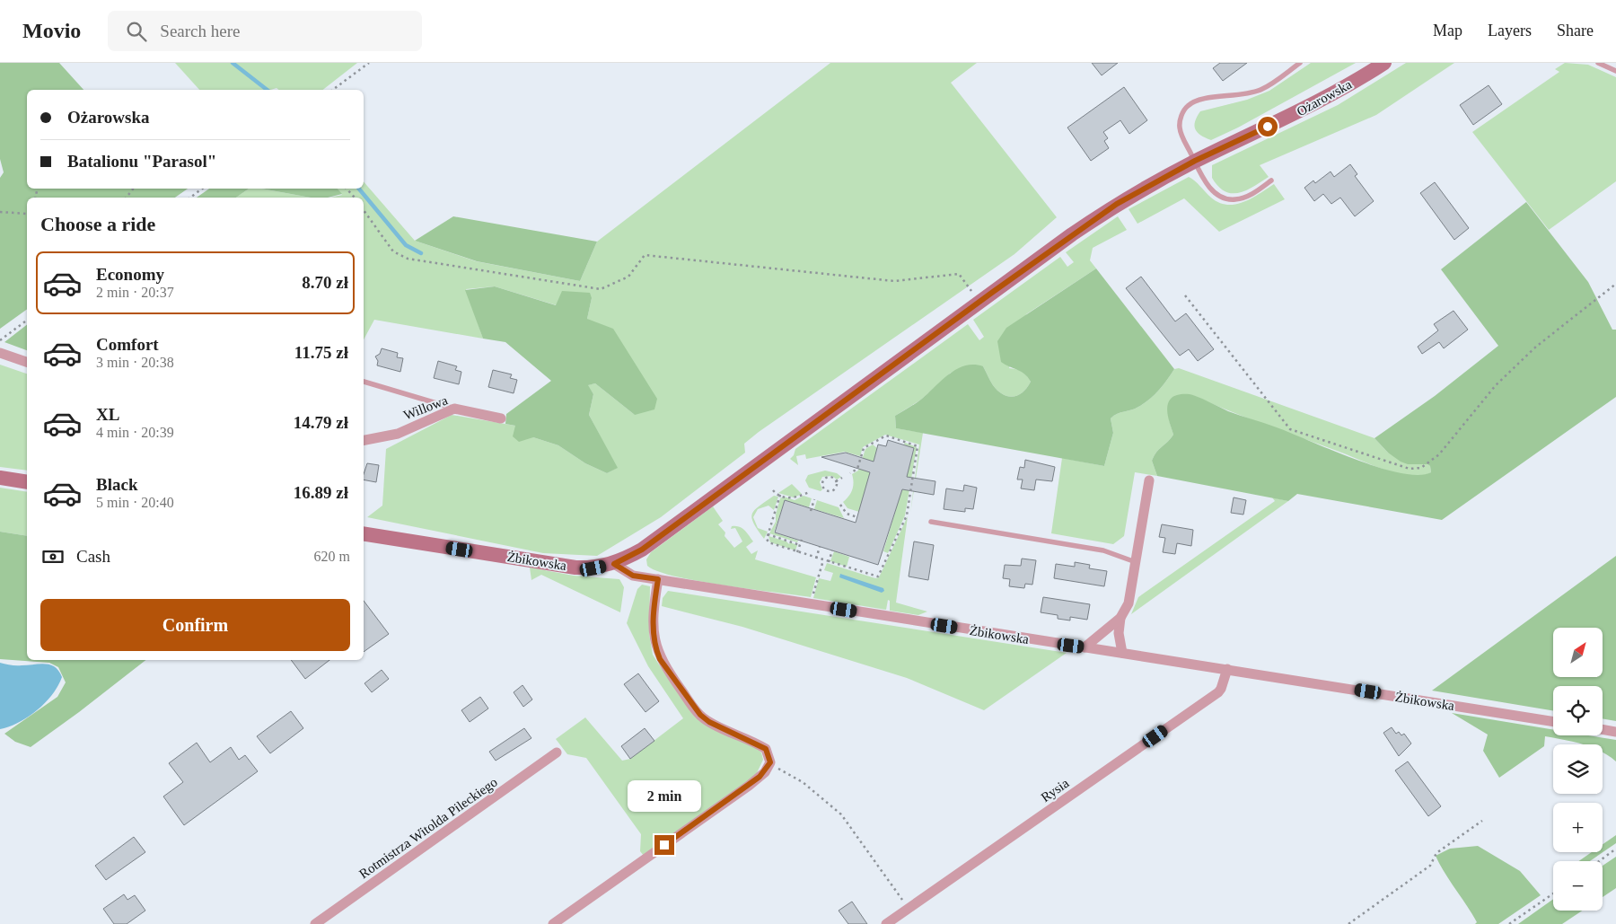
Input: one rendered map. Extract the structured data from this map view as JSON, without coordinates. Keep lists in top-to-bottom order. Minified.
{"streets":{"main road":["Ożarowska","Żbikowska"],"street":["Willowa","Rysia","Rotmistrza Witolda Pileckiego"]},"crossings":[["Ożarowska","Żbikowska"],["Żbikowska","Rysia"]],"north":"top right","page":{"header":"Movio","search":"Search here","nav":["Map","Layers","Share"],"banner":["Ożarowska","Batalionu \"Parasol\""],"heading":"Choose a ride","list":[{"name":"Economy","note":"2 min · 20:37","value":"8.70 zł"},{"name":"Comfort","note":"3 min · 20:38","value":"11.75 zł"},{"name":"XL","note":"4 min · 20:39","value":"14.79 zł"},{"name":"Black","note":"5 min · 20:40","value":"16.89 zł"}],"pay":["Cash","620 m"],"buttons":"Confirm","map_buttons":["+","−"],"bubble":"2 min"}}
